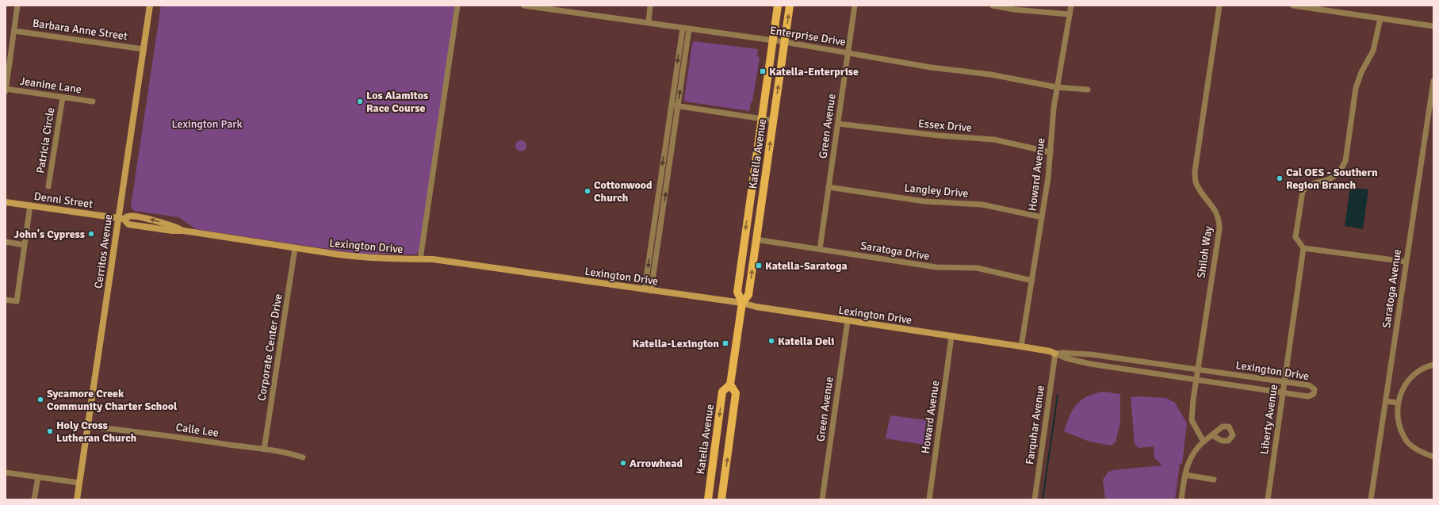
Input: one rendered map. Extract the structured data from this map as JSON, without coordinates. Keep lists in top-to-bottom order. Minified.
{"streets":{"main road":["Katella Avenue"],"street":["Barbara Anne Street","Enterprise Drive","Jeanine Lane","Essex Drive","Green Avenue","Patricia Circle","Howard Avenue","Langley Drive","Denni Street","Lexington Drive","Saratoga Drive","Cerritos Avenue","Shiloh Way","Saratoga Avenue","Corporate Center Drive","Liberty Avenue","Farquhar Avenue","Calle Lee"]},"crossings":[["Barbara Anne Street","Cerritos Avenue"],["Enterprise Drive","Green Avenue"],["Enterprise Drive","Katella Avenue"],["Enterprise Drive","Howard Avenue"],["Jeanine Lane","Patricia Circle"],["Essex Drive","Green Avenue"],["Essex Drive","Howard Avenue"],["Green Avenue","Langley Drive"],["Green Avenue","Lexington Drive"],["Green Avenue","Saratoga Drive"],["Katella Avenue","Lexington Drive"],["Katella Avenue","Saratoga Drive"],["Howard Avenue","Langley Drive"],["Howard Avenue","Lexington Drive"],["Howard Avenue","Saratoga Drive"],["Denni Street","Lexington Drive"],["Denni Street","Cerritos Avenue"],["Lexington Drive","Cerritos Avenue"],["Lexington Drive","Shiloh Way"],["Lexington Drive","Corporate Center Drive"],["Lexington Drive","Liberty Avenue"],["Lexington Drive","Farquhar Avenue"],["Cerritos Avenue","Calle Lee"],["Corporate Center Drive","Calle Lee"]],"parks":["Lexington Park"],"places":{"transit":["Katella-Enterprise","Katella-Saratoga","Katella-Lexington"],"other":["Los Alamitos Race Course","Cal OES - Southern Region Branch","Cottonwood Church","John's Cypress","Katella Deli","Sycamore Creek Community Charter School","Holy Cross Lutheran Church","Arrowhead"]}}
